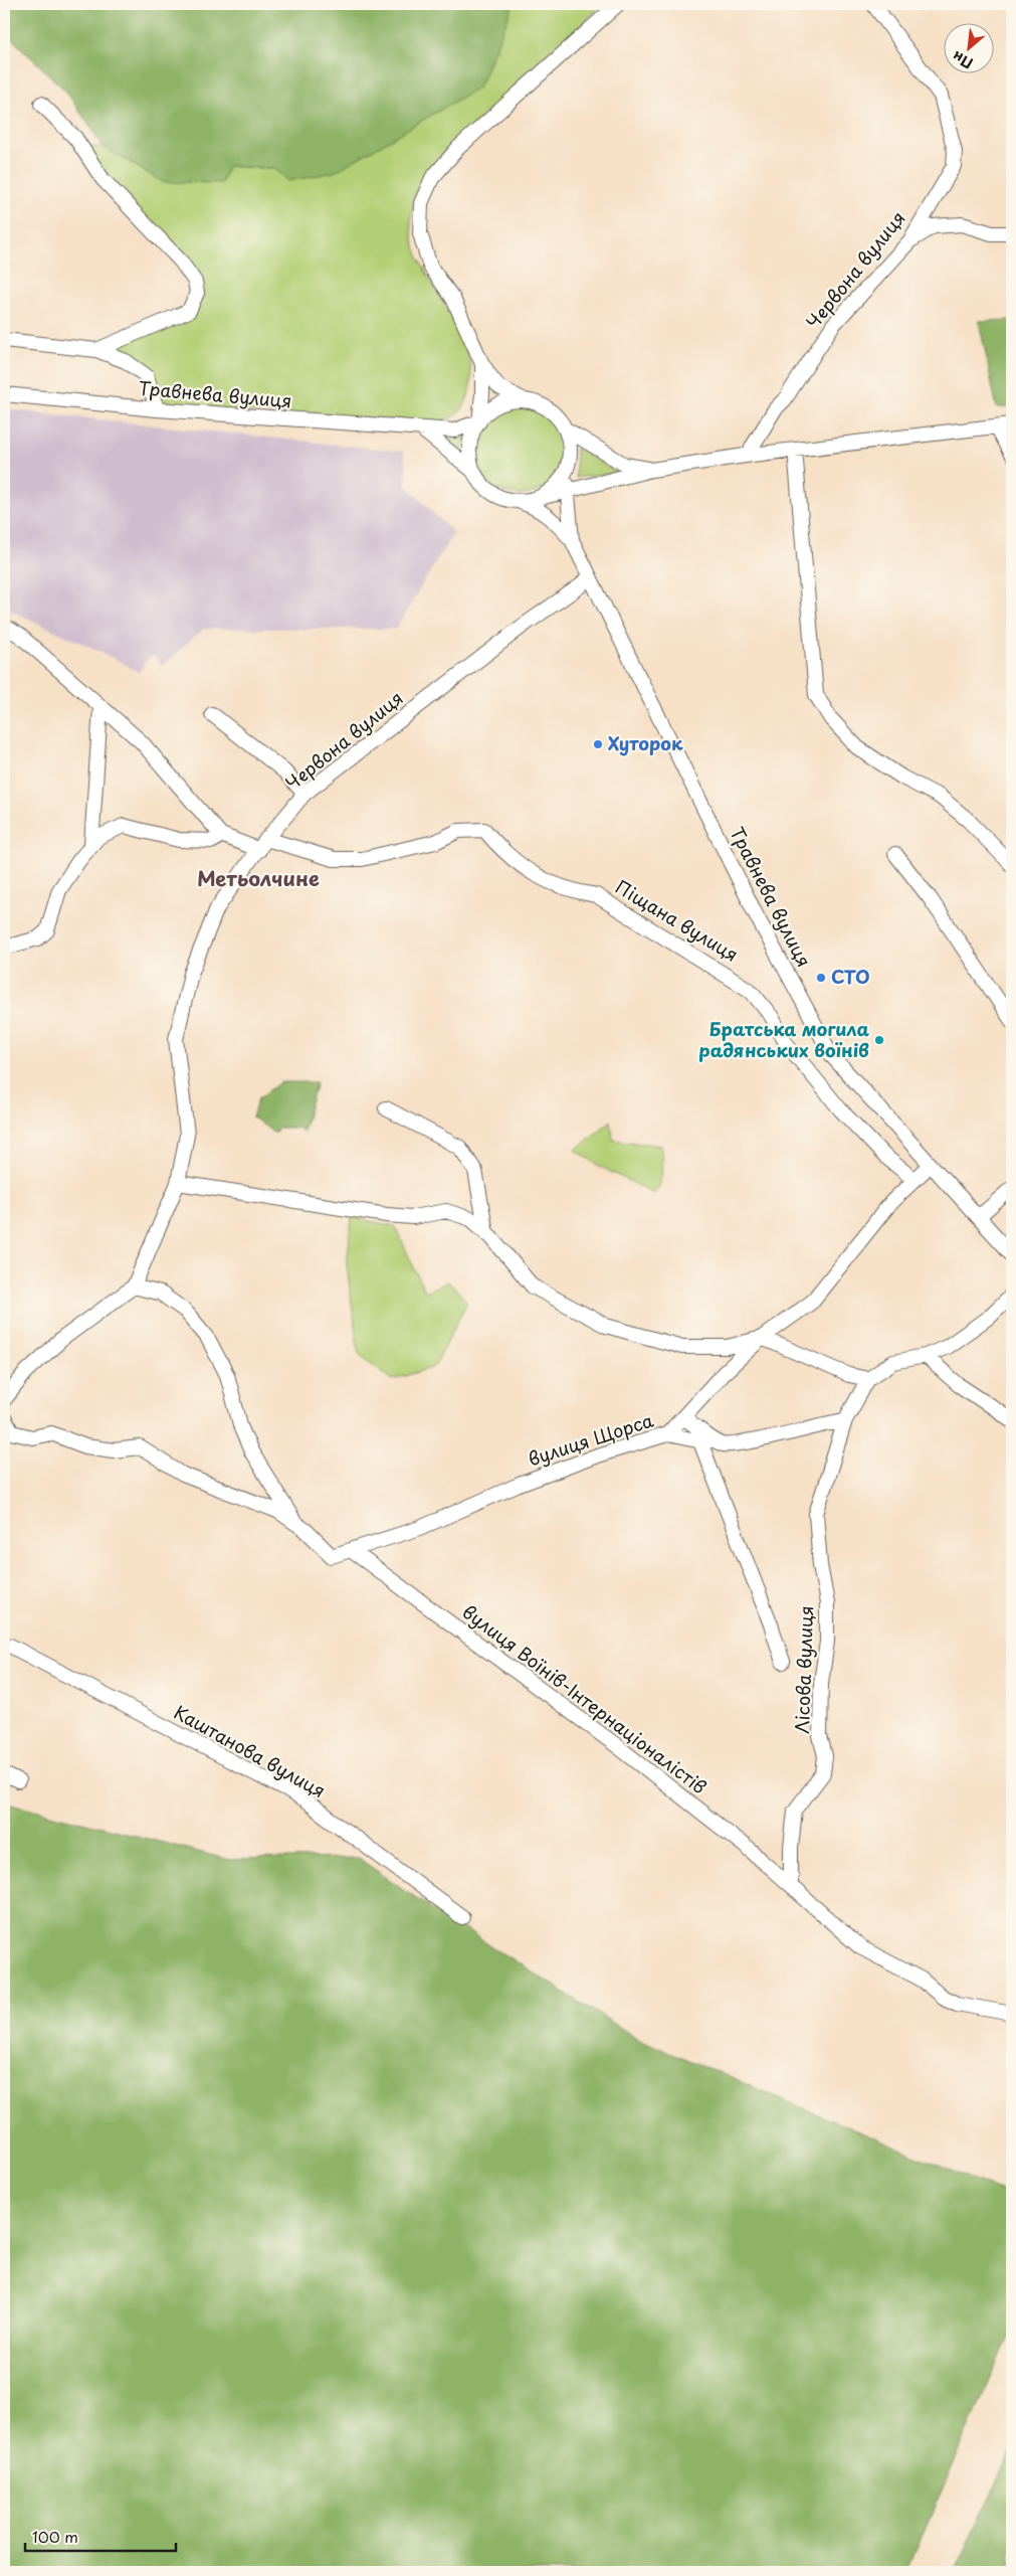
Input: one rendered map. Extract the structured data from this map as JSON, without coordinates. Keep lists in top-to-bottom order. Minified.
{"streets":{"street":["Червона вулиця","Травнева вулиця","Піщана вулиця","вулиця Щорса","Лісова вулиця","вулиця Воїнів-Інтернаціоналістів","Каштанова вулиця"]},"crossings":[["Червона вулиця","Травнева вулиця"],["Червона вулиця","Піщана вулиця"],["Червона вулиця","вулиця Щорса"],["Травнева вулиця","вулиця Щорса"],["Піщана вулиця","вулиця Щорса"],["вулиця Щорса","вулиця Воїнів-Інтернаціоналістів"],["Лісова вулиця","вулиця Воїнів-Інтернаціоналістів"]],"districts":["Метьолчине"],"places":["Хуторок","СТО","Братська могила радянських воїнів"],"scale_bar":"100 m","north":"bottom left"}
